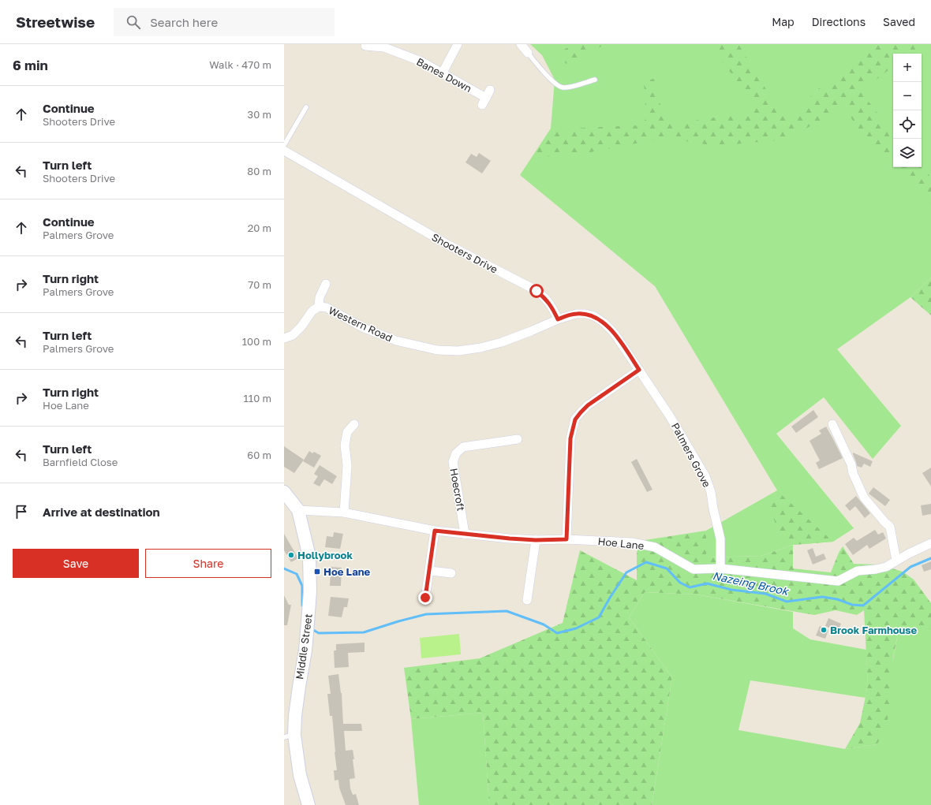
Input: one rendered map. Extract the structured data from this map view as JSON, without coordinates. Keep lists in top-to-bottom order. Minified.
{"streets":{"street":["Banes Down","Shooters Drive","Western Road","Palmers Grove","Hoecroft","Hoe Lane","Middle Street"]},"crossings":[["Shooters Drive","Western Road"],["Shooters Drive","Palmers Grove"],["Western Road","Palmers Grove"],["Palmers Grove","Hoe Lane"],["Hoecroft","Hoe Lane"],["Hoe Lane","Middle Street"]],"water":["Nazeing Brook"],"places":{"other":["Hollybrook","Brook Farmhouse"],"transit":["Hoe Lane"]},"page":{"header":"Streetwise","search":"Search here","nav":["Map","Directions","Saved"],"heading":["6 min","Walk · 470 m"],"map_buttons":["+","−"],"list":[["Continue","Shooters Drive","30 m"],["Turn left","Shooters Drive","80 m"],["Continue","Palmers Grove","20 m"],["Turn right","Palmers Grove","70 m"],["Turn left","Palmers Grove","100 m"],["Turn right","Hoe Lane","110 m"],["Turn left","Barnfield Close","60 m"],"Arrive at destination"],"buttons":["Save","Share"]}}
